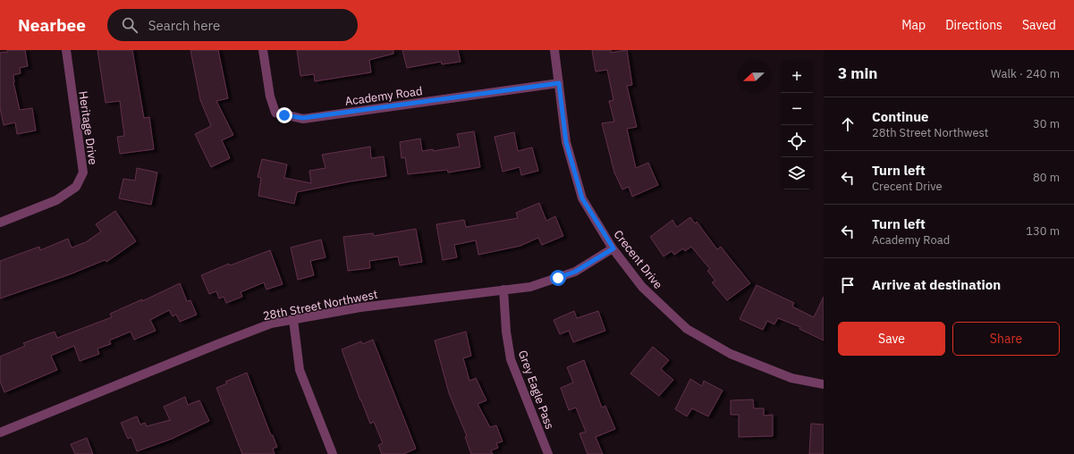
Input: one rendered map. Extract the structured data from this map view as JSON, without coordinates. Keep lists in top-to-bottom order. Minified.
{"streets":{"street":["Academy Road","Heritage Drive","Crecent Drive","28th Street Northwest","Grey Eagle Pass"]},"crossings":[["Academy Road","Crecent Drive"],["Crecent Drive","28th Street Northwest"],["28th Street Northwest","Grey Eagle Pass"]],"north":"left","page":{"header":"Nearbee","search":"Search here","nav":["Map","Directions","Saved"],"heading":["3 min","Walk · 240 m"],"map_buttons":["+","−"],"list":[["Continue","28th Street Northwest","30 m"],["Turn left","Crecent Drive","80 m"],["Turn left","Academy Road","130 m"],"Arrive at destination"],"buttons":["Save","Share"]}}
